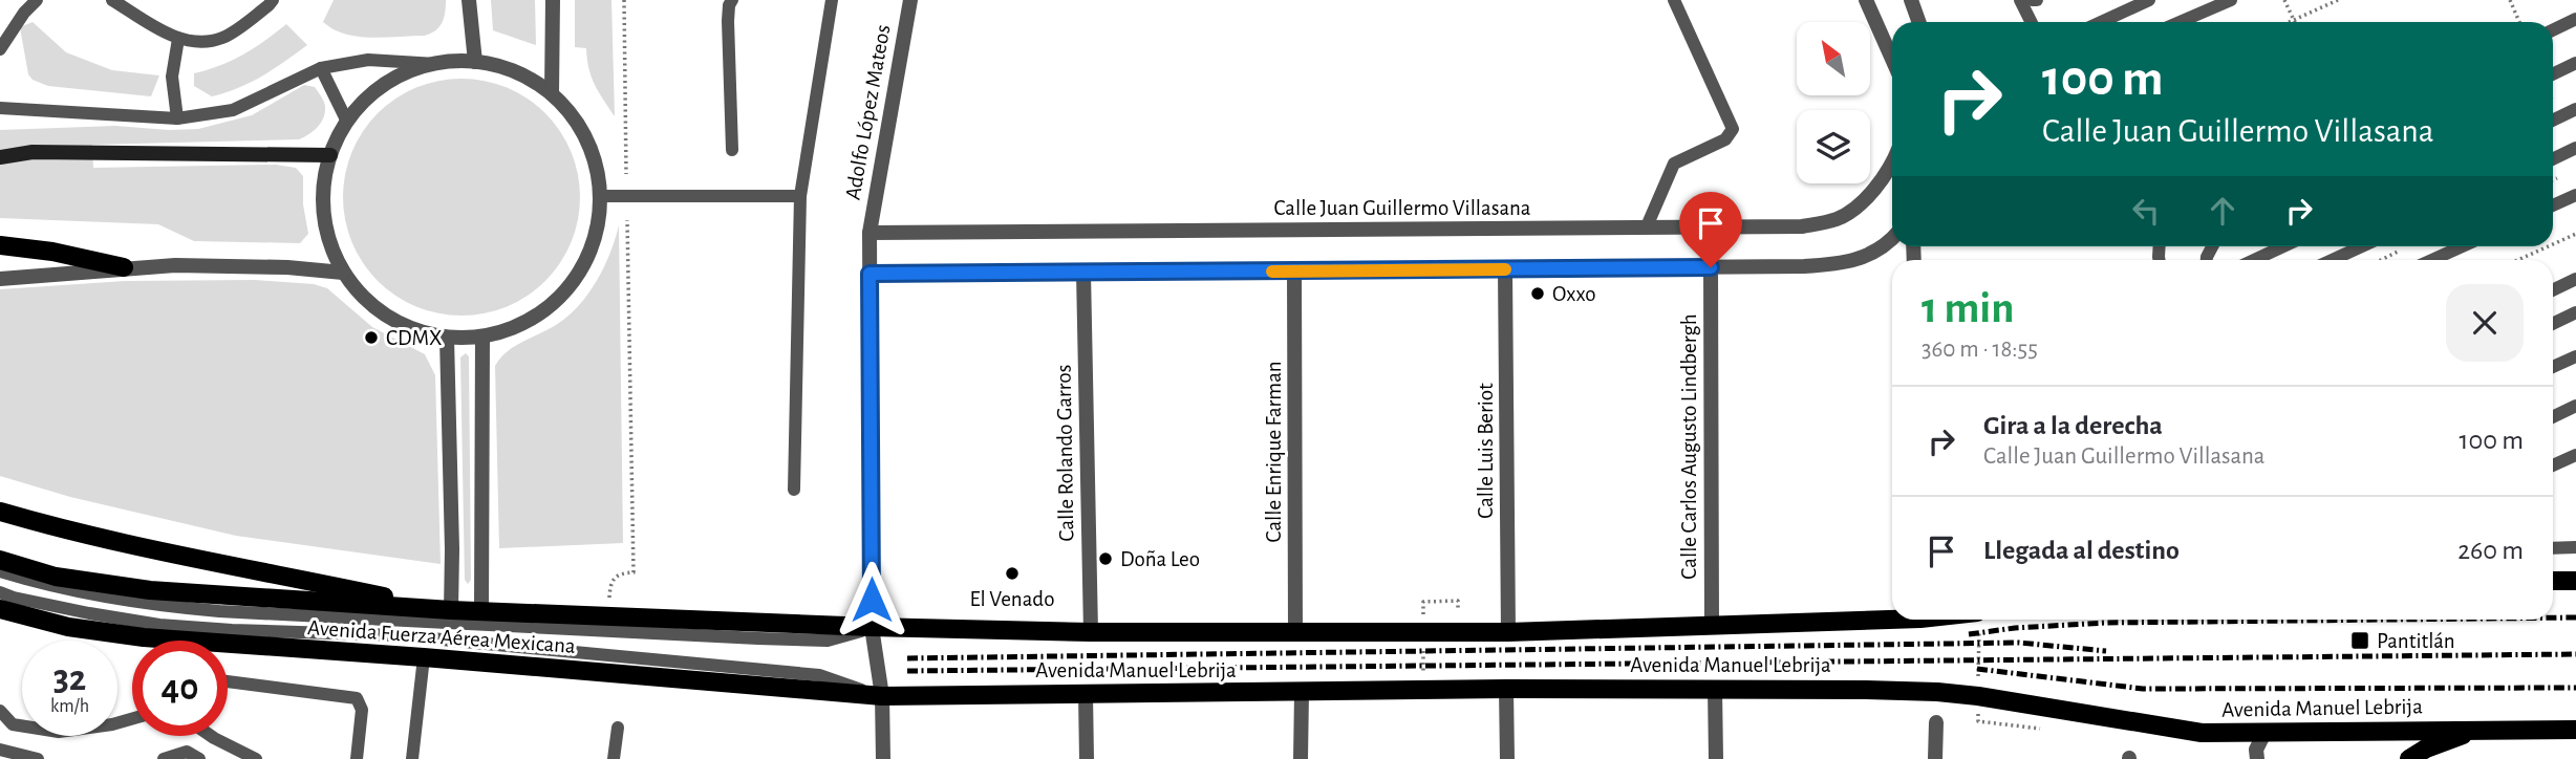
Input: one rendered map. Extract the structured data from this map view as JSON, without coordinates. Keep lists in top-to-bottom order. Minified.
{"streets":{"main road":["Avenida Fuerza Aérea Mexicana","Avenida Manuel Lebrija"],"street":["Adolfo López Mateos","Calle Juan Guillermo Villasana","Calle Carlos Augusto Lindbergh","Calle Luis Beriot","Calle Enrique Farman","Calle Rolando Garros"]},"crossings":[["Adolfo López Mateos","Calle Juan Guillermo Villasana"],["Adolfo López Mateos","Avenida Fuerza Aérea Mexicana"],["Adolfo López Mateos","Avenida Manuel Lebrija"],["Calle Carlos Augusto Lindbergh","Avenida Manuel Lebrija"],["Calle Luis Beriot","Avenida Manuel Lebrija"],["Calle Enrique Farman","Avenida Manuel Lebrija"],["Calle Rolando Garros","Avenida Manuel Lebrija"],["Avenida Fuerza Aérea Mexicana","Avenida Manuel Lebrija"]],"places":{"other":["Oxxo","CDMX","Doña Leo","El Venado"],"transit":["Pantitlán"]},"north":"top left","page":{"turn":["100 m","Calle Juan Guillermo Villasana"],"heading":["1 min","360 m · 18:55"],"list":[{"name":"Gira a la derecha","note":"Calle Juan Guillermo Villasana","value":"100 m"},{"name":"Llegada al destino","value":"260 m"}],"speed":"32 km/h","limit":"40"}}
